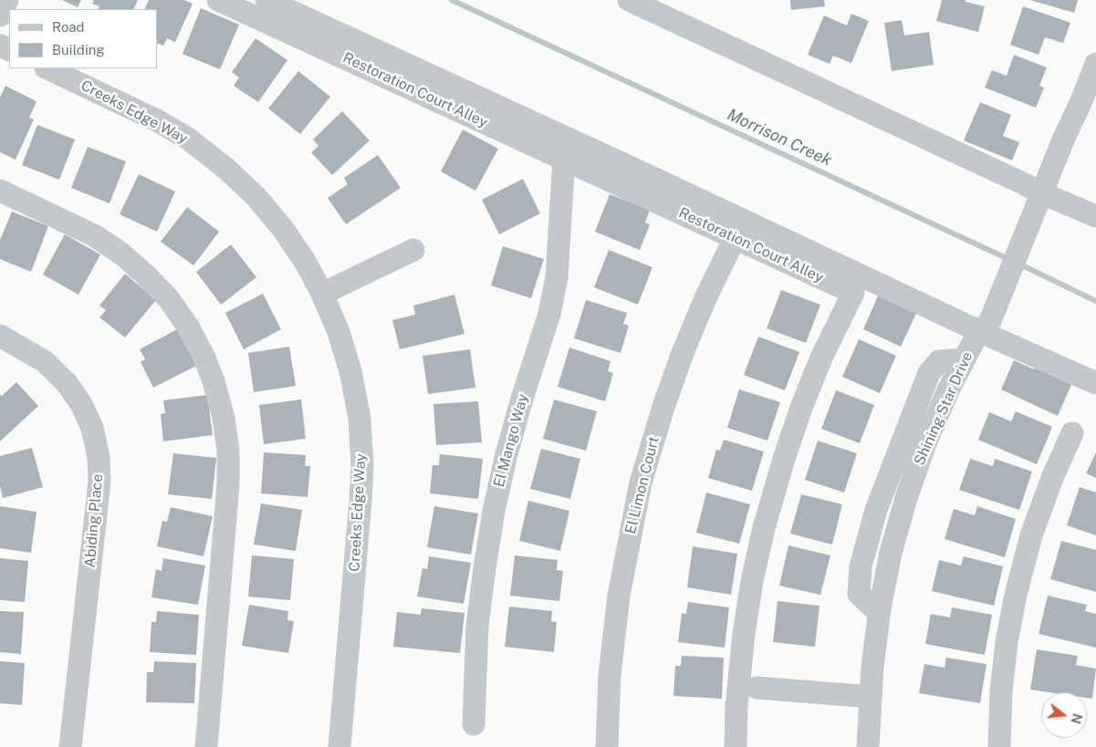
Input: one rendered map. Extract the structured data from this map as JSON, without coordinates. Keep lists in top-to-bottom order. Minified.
{"streets":{"street":["Restoration Court Alley","Creeks Edge Way","Shining Star Drive","El Mango Way","El Limon Court","Abiding Place"]},"crossings":[["Restoration Court Alley","El Mango Way"],["Restoration Court Alley","El Limon Court"]],"water":["Morrison Creek"],"legend":["Road","Building"],"north":"right"}
